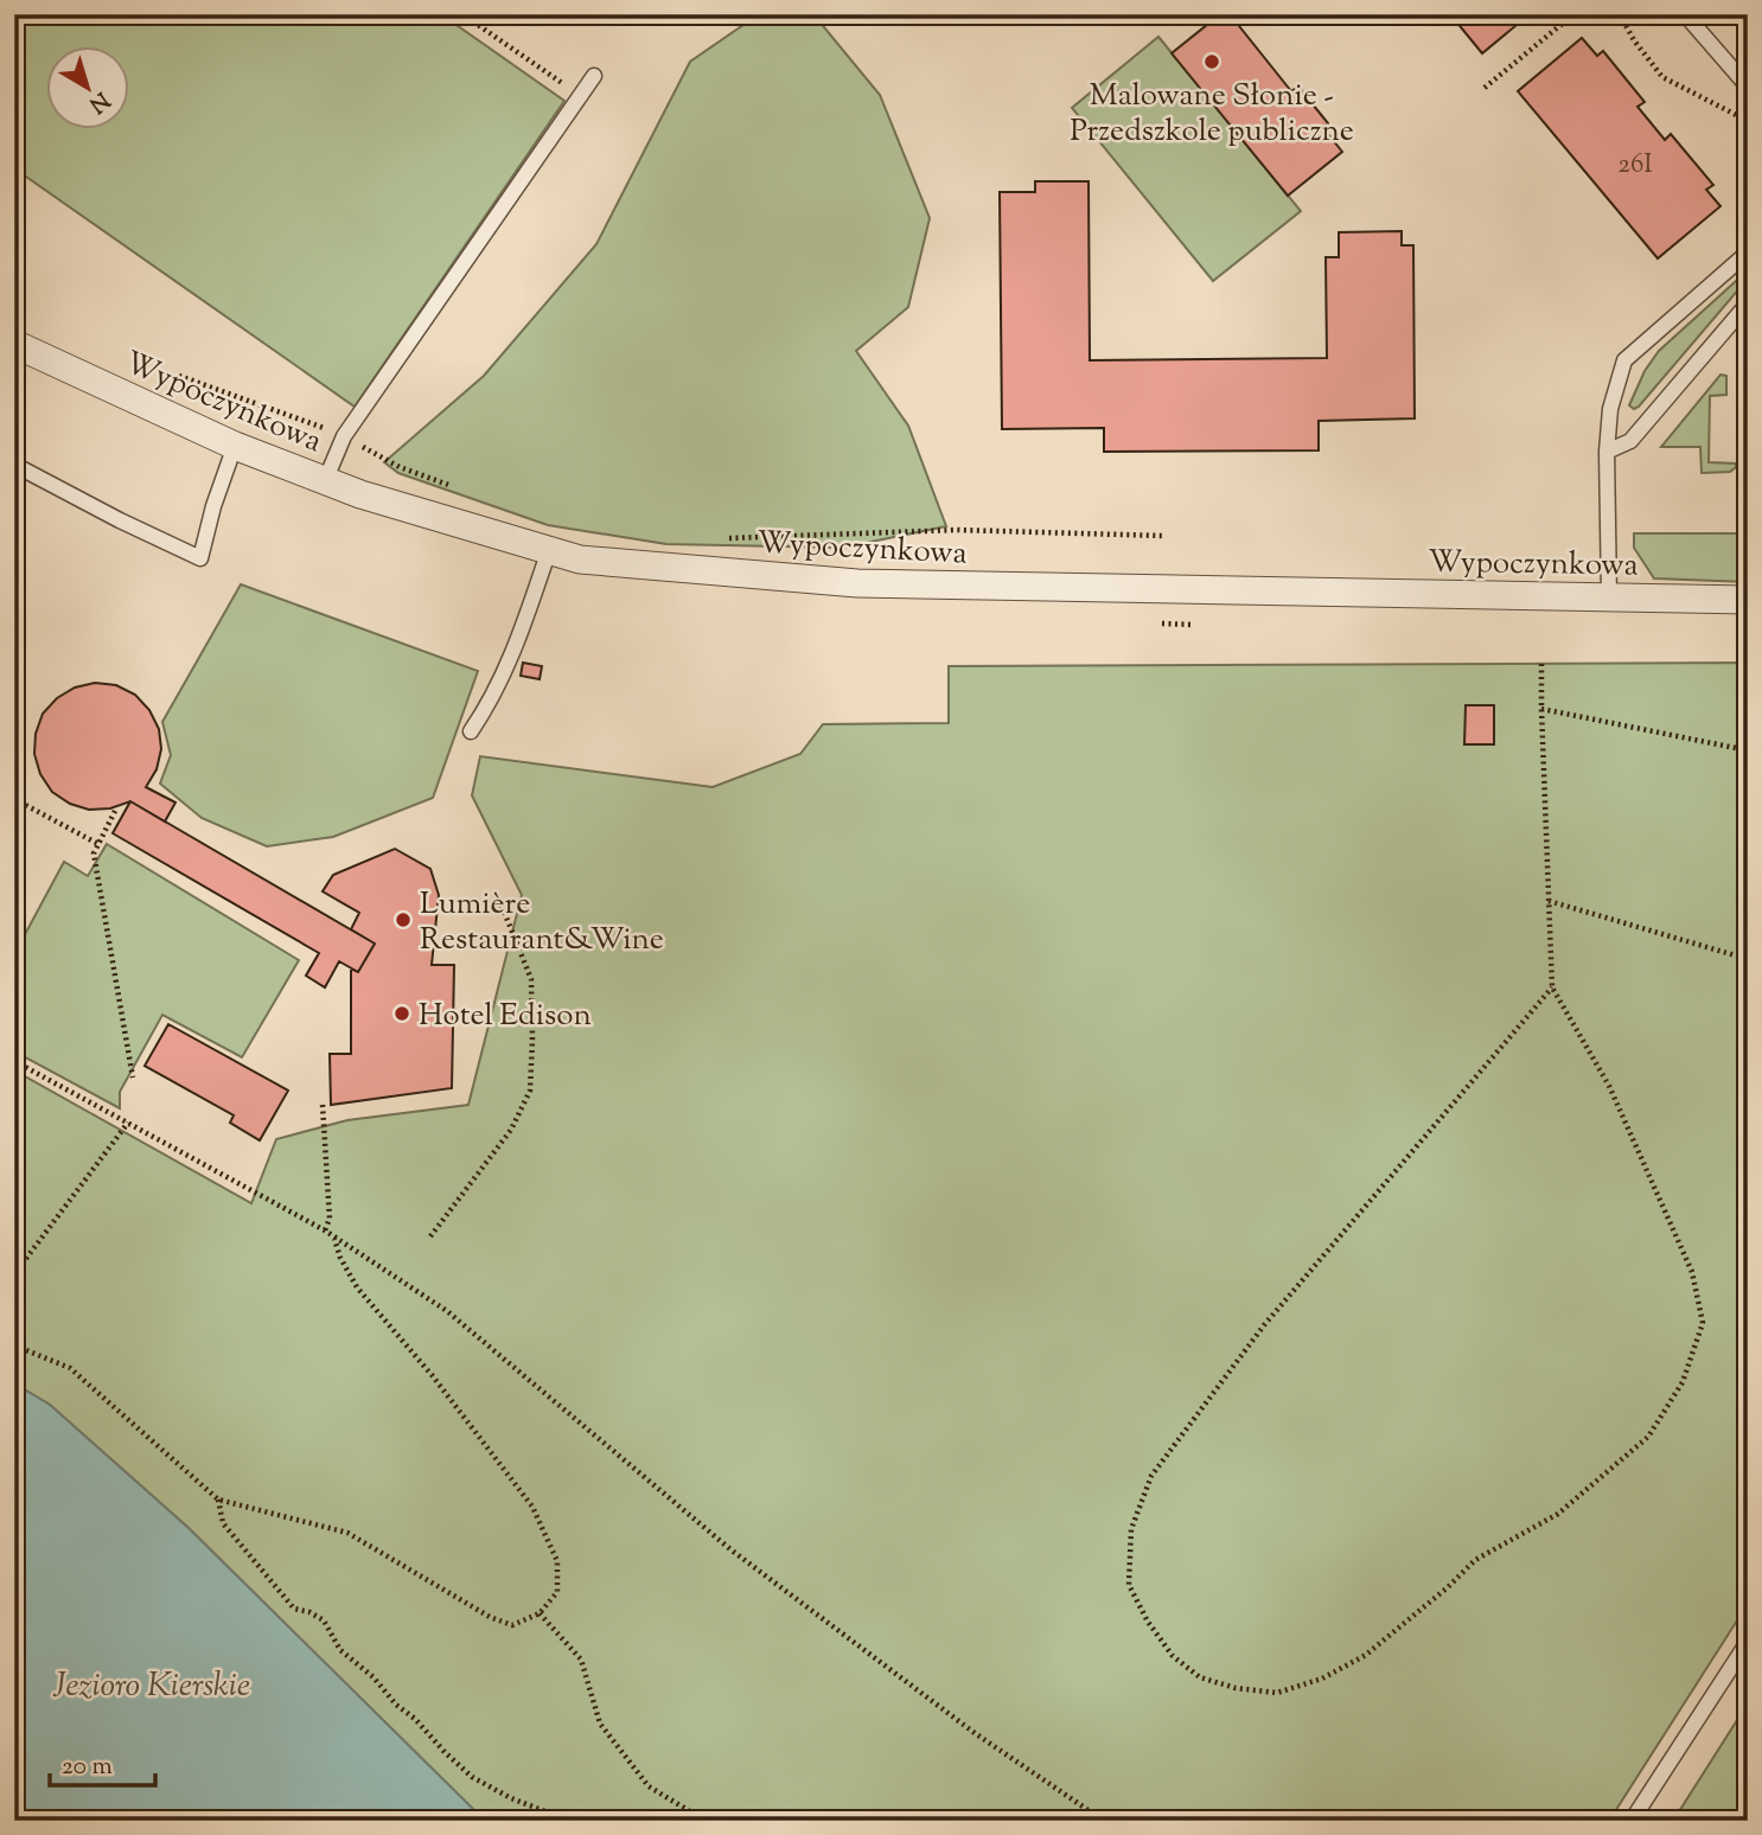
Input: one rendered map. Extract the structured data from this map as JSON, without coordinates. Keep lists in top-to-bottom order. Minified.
{"streets":{"street":["Wypoczynkowa"]},"water":["Jezioro Kierskie"],"places":["Malowane Słonie - Przedszkole publiczne","Lumière Restaurant&Wine","Hotel Edison"],"house_numbers":["26I"],"scale_bar":"20 m","north":"bottom right"}
